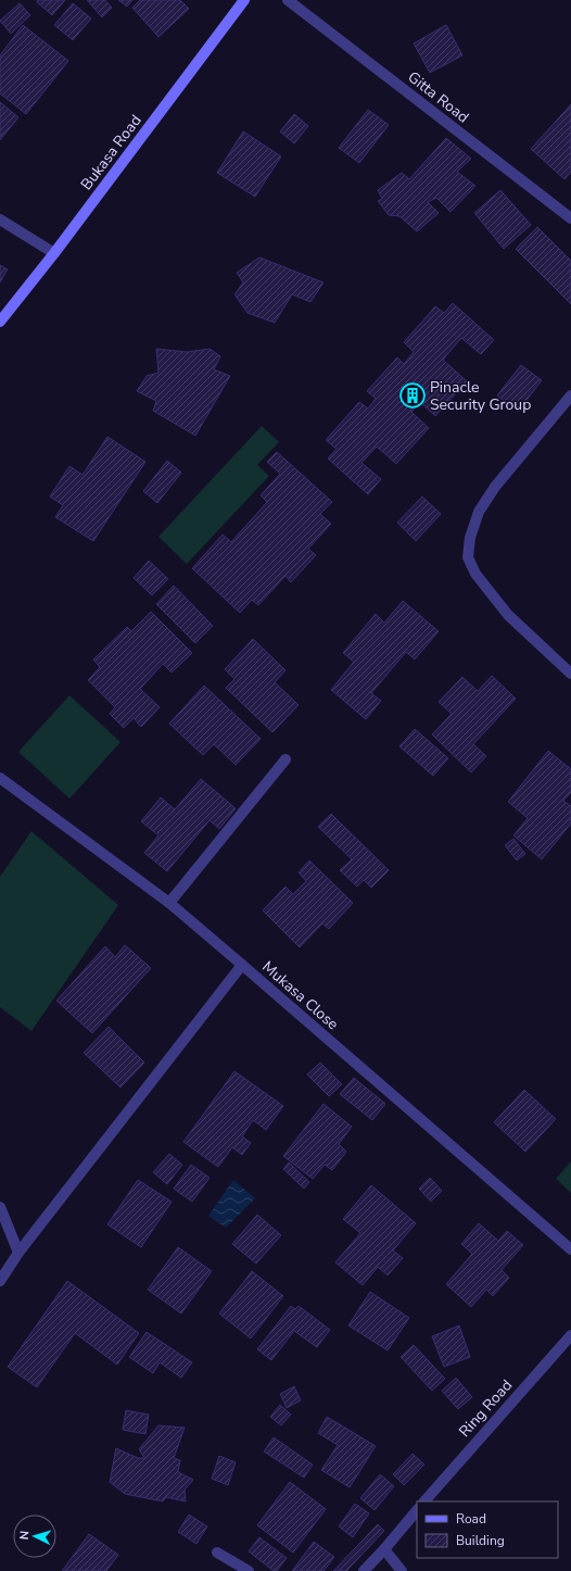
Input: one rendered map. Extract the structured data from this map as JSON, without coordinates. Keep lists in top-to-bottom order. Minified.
{"streets":{"street":["Gitta Road","Bukasa Road","Mukasa Close","Ring Road"]},"places":{"building":["Pinacle Security Group"]},"legend":["Road","Building"],"north":"left"}
